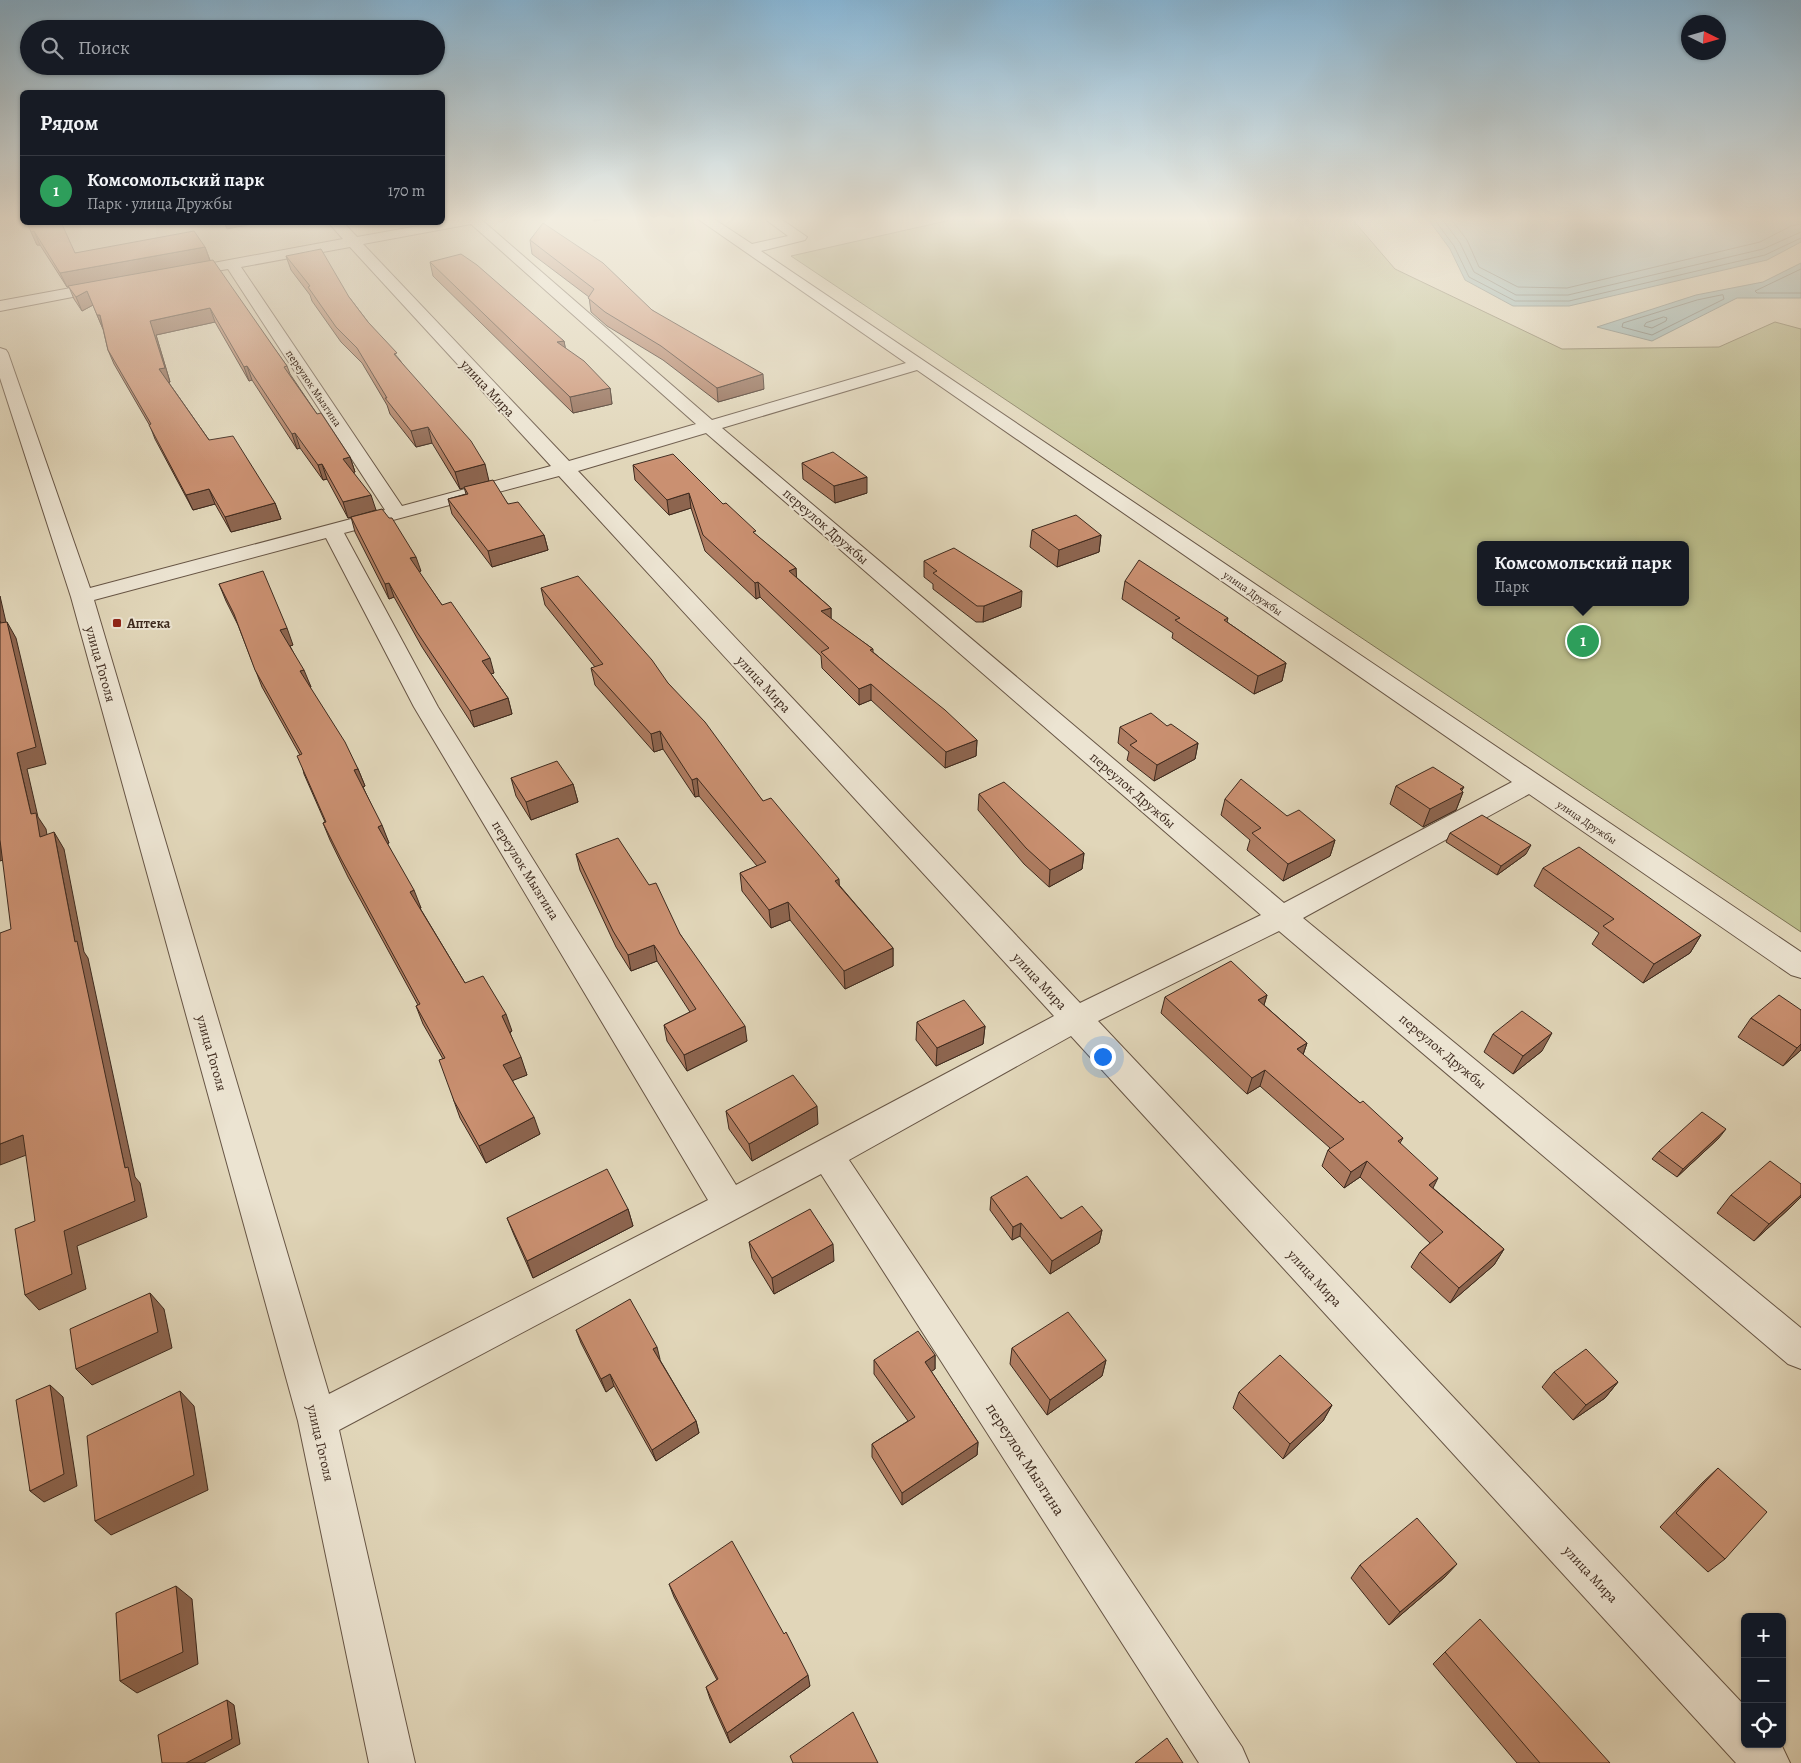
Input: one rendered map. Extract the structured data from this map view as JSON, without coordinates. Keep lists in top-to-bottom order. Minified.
{"streets":{"street":["переулок Мызгина","улица Мира","переулок Дружбы","улица Дружбы","улица Гоголя"]},"places":{"transit":["Аптека"]},"north":"right","page":{"search":"Поиск","heading":"Рядом","list":[{"mark":"1","name":"Комсомольский парк","note":"Парк · улица Дружбы","value":"170 m"}],"popup":["Комсомольский парк","Парк"],"pins":"1","map_buttons":["+","−"]}}
